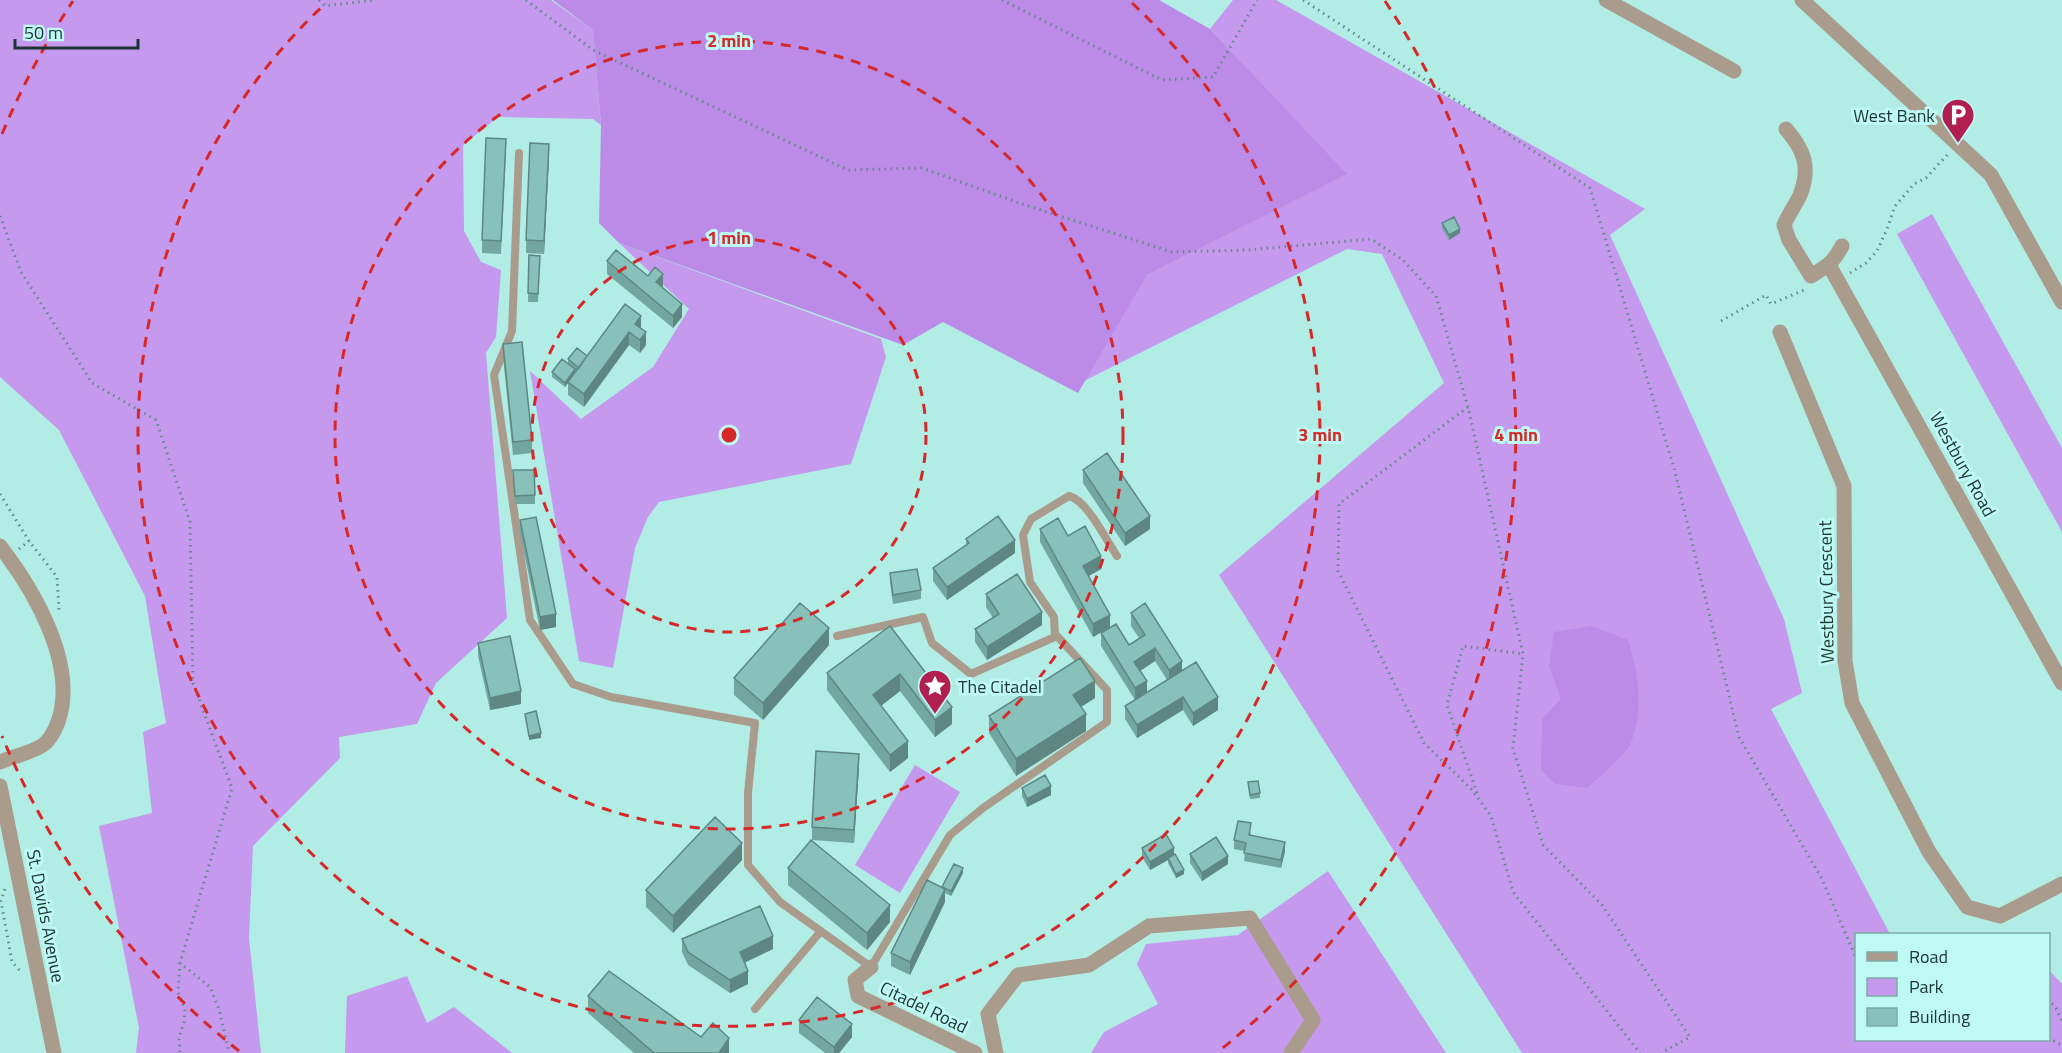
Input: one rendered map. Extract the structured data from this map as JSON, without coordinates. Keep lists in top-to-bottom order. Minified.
{"streets":{"street":["Westbury Road","Westbury Crescent","St. Davids Avenue","Citadel Road"]},"places":{"parking":["West Bank"],"place":["The Citadel"]},"legend":["Road","Park","Building"],"scale_bar":"50 m","rings":["2 min","1 min","3 min","4 min"]}
